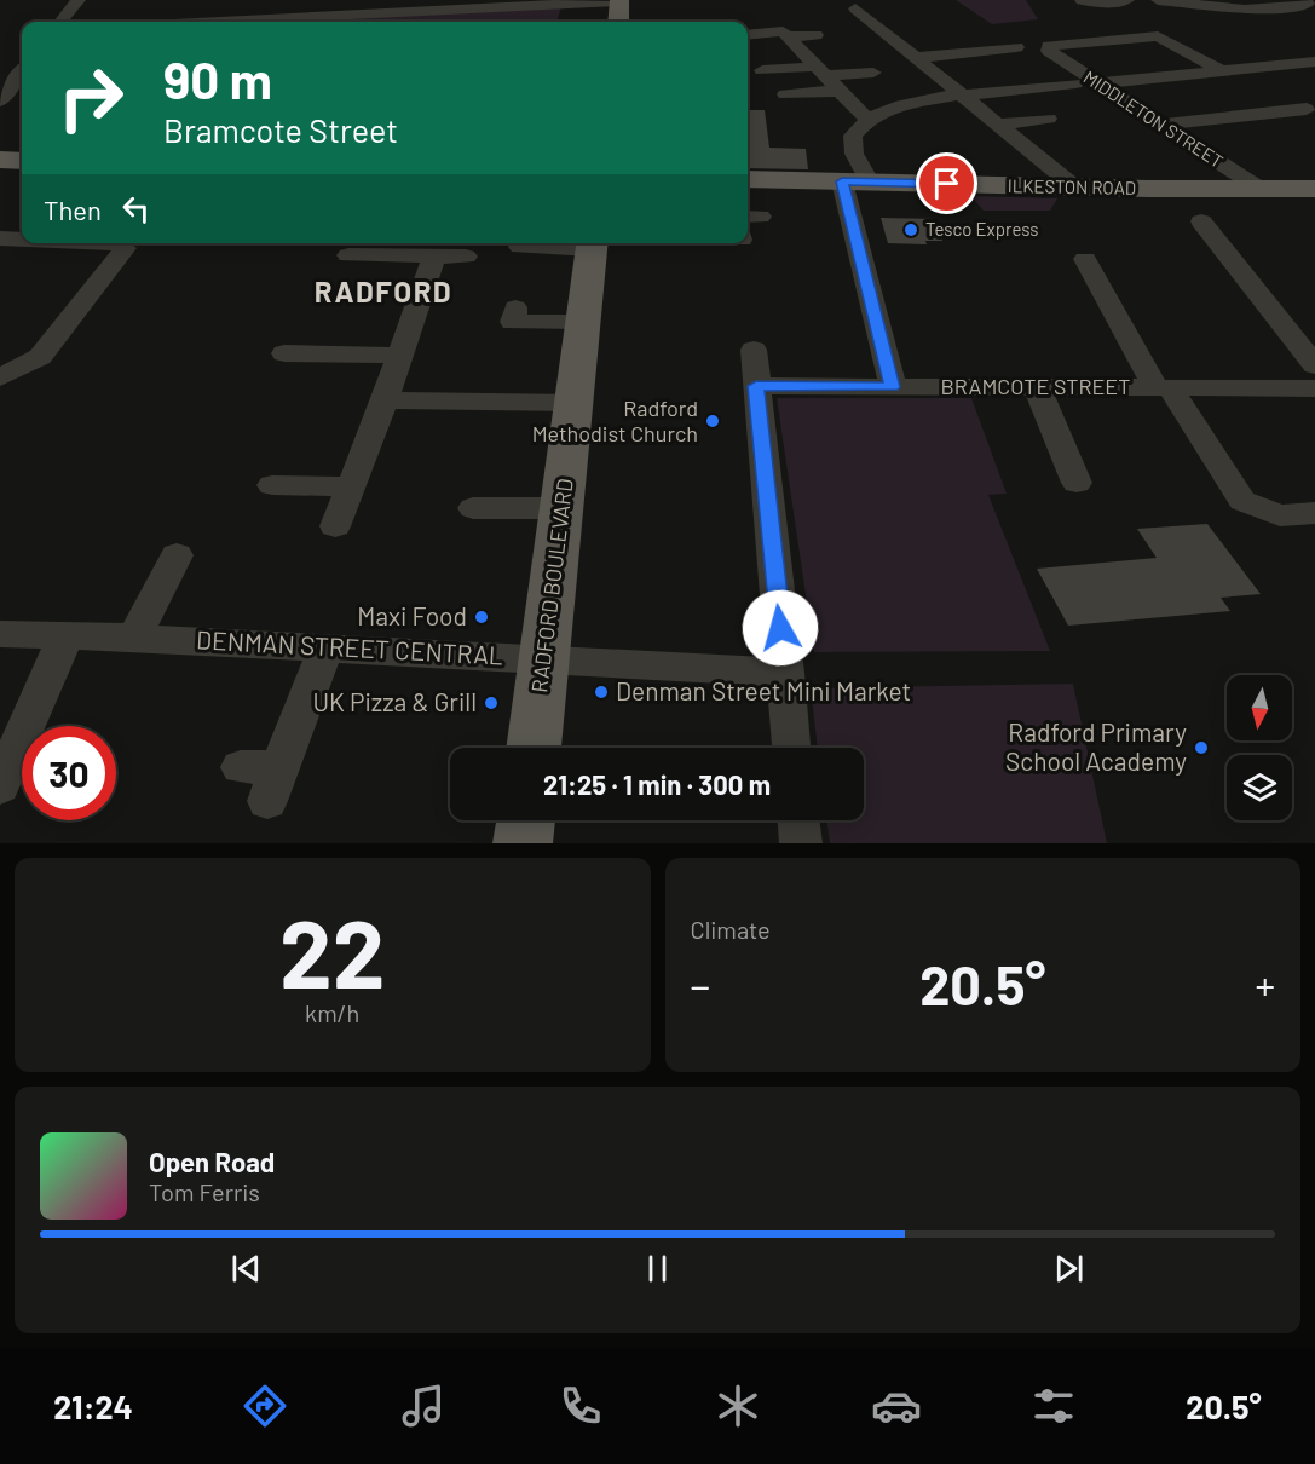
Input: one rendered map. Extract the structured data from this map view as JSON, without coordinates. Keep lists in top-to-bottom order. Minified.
{"streets":{"main road":["ILKESTON ROAD","RADFORD BOULEVARD"],"street":["MIDDLETON STREET","BRAMCOTE STREET","DENMAN STREET CENTRAL"]},"crossings":[["MIDDLETON STREET","ILKESTON ROAD"],["RADFORD BOULEVARD","DENMAN STREET CENTRAL"]],"districts":["RADFORD"],"places":["Tesco Express","Radford Methodist Church","Maxi Food","Denman Street Mini Market","UK Pizza & Grill","Radford Primary School Academy"],"north":"bottom","page":{"turn":["90 m","Bramcote Street"],"then":"Then","limit":"30","trip":"21:25 · 1 min · 300 m","tile":[["22","km/h"],"Climate"],"heat":["−","20.5°","+"],"song":["Open Road","Tom Ferris"],"tabs":["21:24","20.5°"]}}
